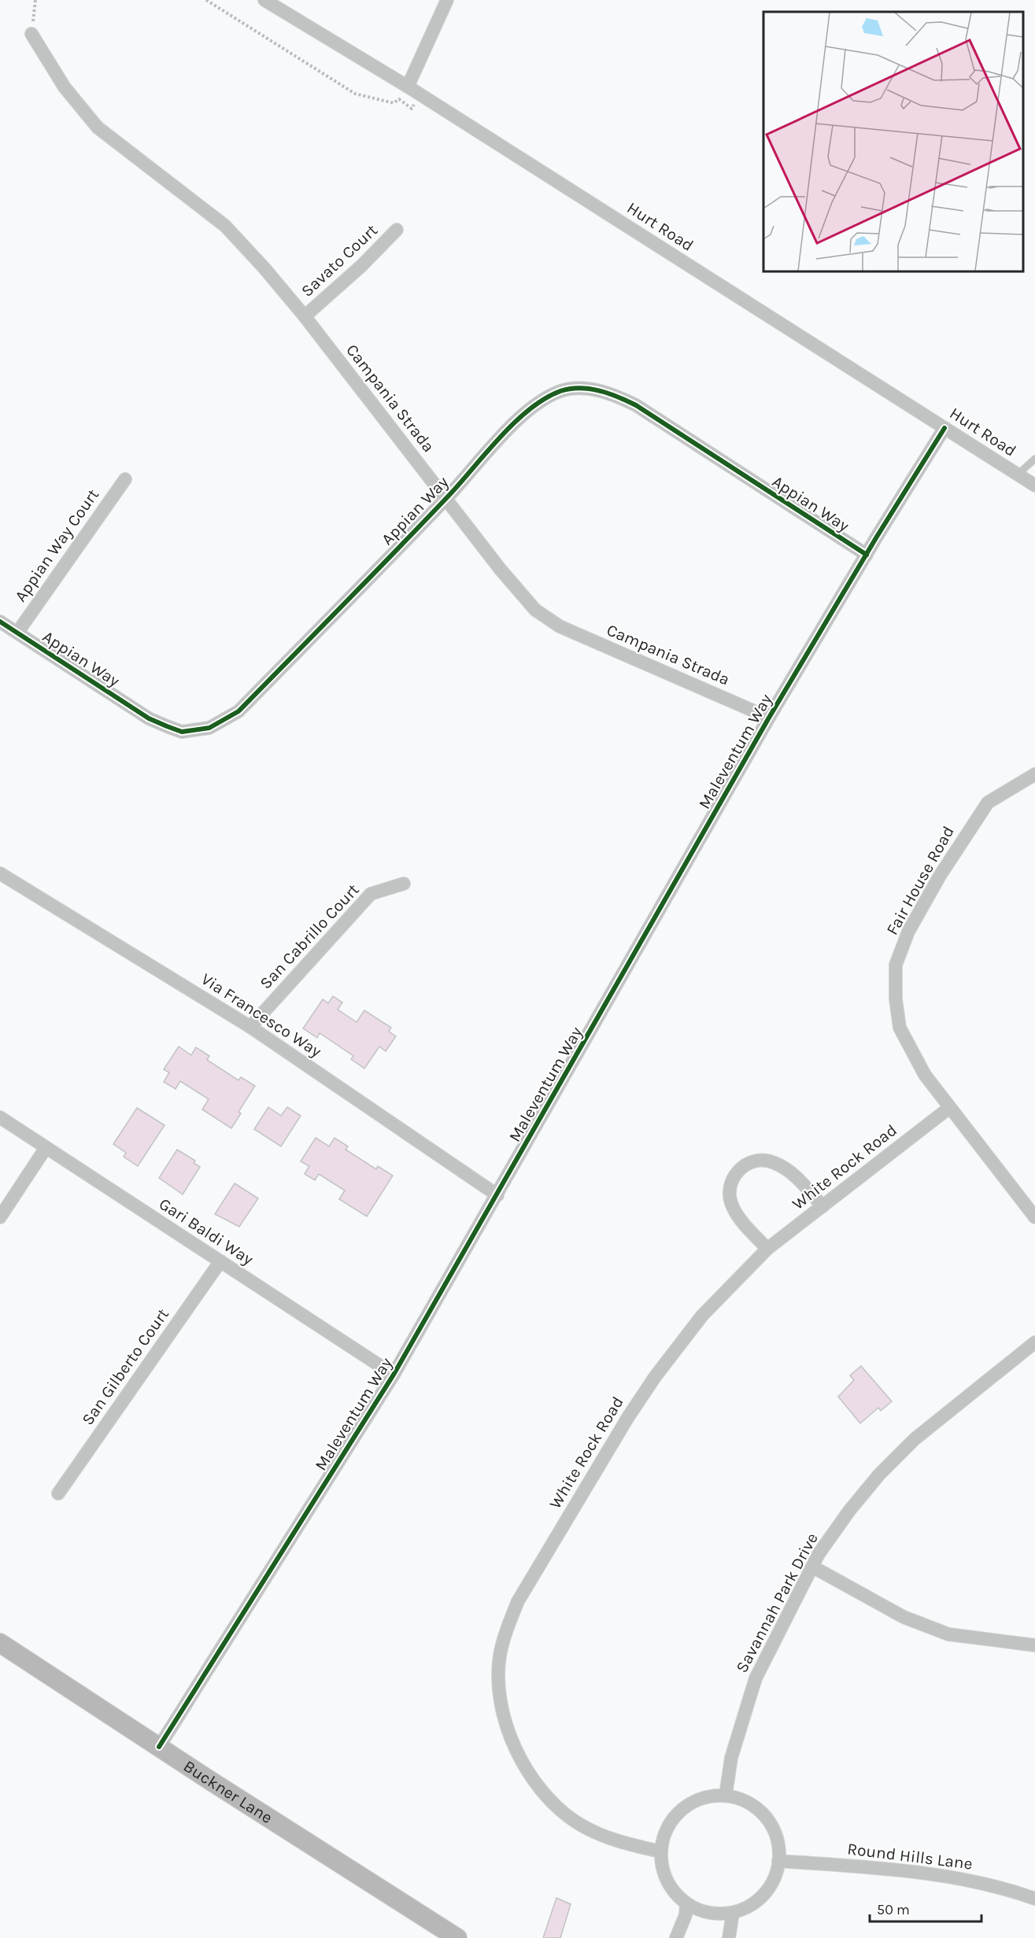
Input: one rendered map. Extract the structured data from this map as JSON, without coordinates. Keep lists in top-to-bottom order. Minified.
{"streets":{"main road":["Buckner Lane"],"street":["Hurt Road","Savato Court","Campania Strada","Appian Way","Appian Way Court","Maleventum Way","Fair House Road","San Cabrillo Court","Via Francesco Way","White Rock Road","Gari Baldi Way","San Gilberto Court","Savannah Park Drive","Round Hills Lane"]},"crossings":[["Hurt Road","Maleventum Way"],["Savato Court","Campania Strada"],["Campania Strada","Appian Way"],["Campania Strada","Maleventum Way"],["Appian Way","Appian Way Court"],["Appian Way","Maleventum Way"],["Maleventum Way","Via Francesco Way"],["Maleventum Way","Gari Baldi Way"],["Maleventum Way","Buckner Lane"],["Fair House Road","White Rock Road"],["San Cabrillo Court","Via Francesco Way"],["White Rock Road","Savannah Park Drive"],["White Rock Road","Round Hills Lane"],["Gari Baldi Way","San Gilberto Court"],["Savannah Park Drive","Round Hills Lane"]],"scale_bar":"50 m"}
